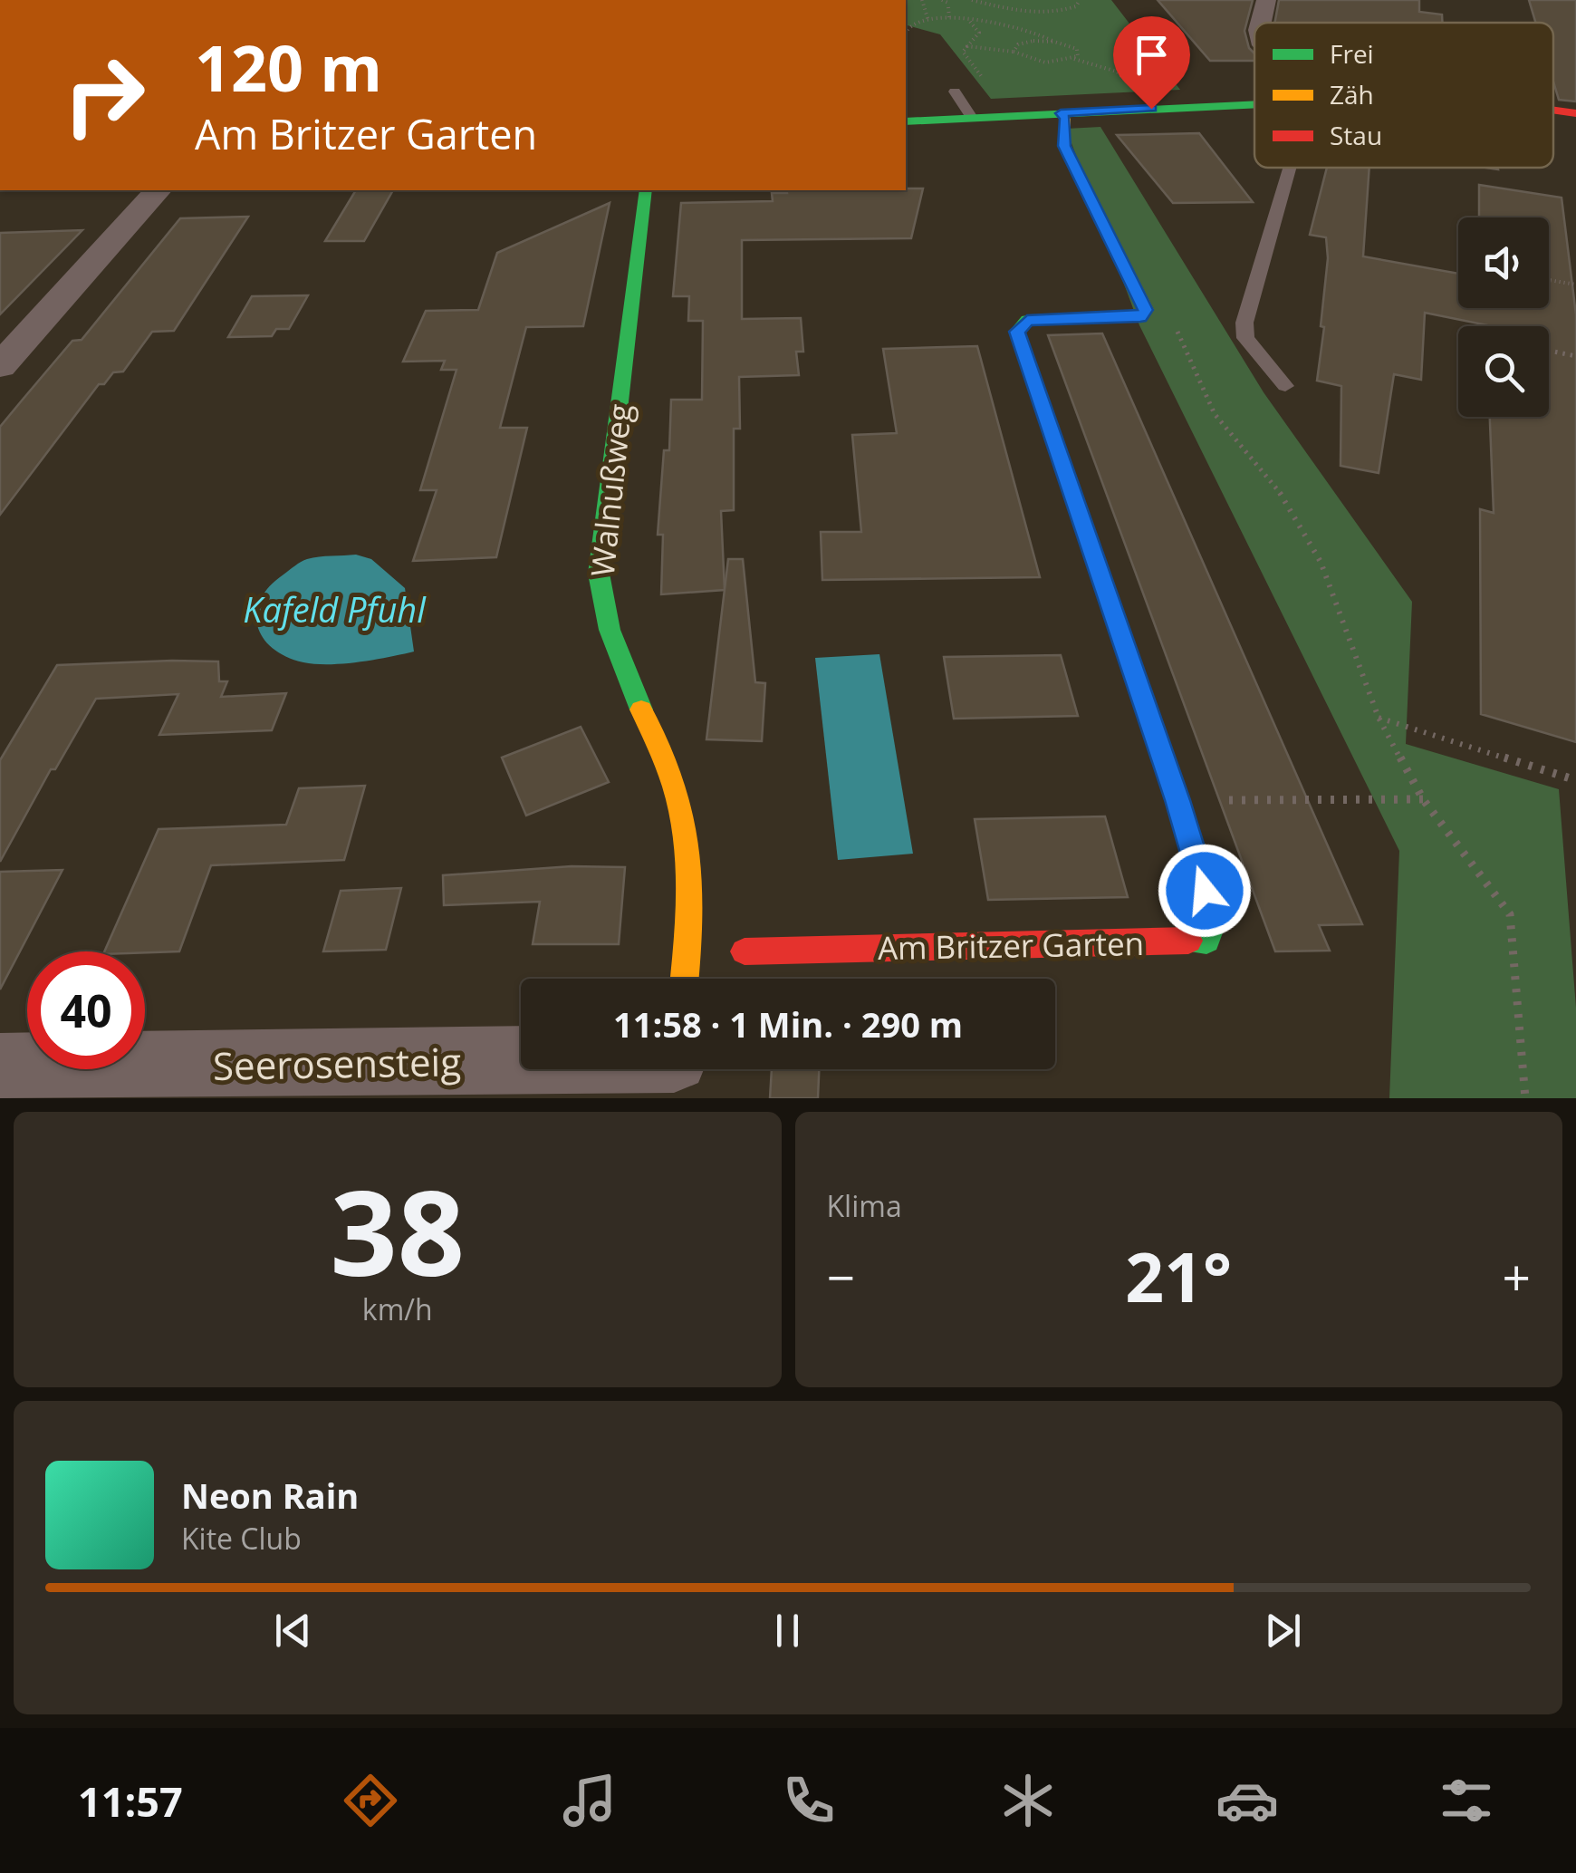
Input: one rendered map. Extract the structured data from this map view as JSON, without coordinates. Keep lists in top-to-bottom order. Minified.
{"streets":{"street":["Walnußweg","Am Britzer Garten","Seerosensteig"]},"crossings":[["Walnußweg","Am Britzer Garten"]],"water":["Kafeld Pfuhl"],"legend":["Frei","Zäh","Stau"],"page":{"turn":["120 m","Am Britzer Garten"],"limit":"40","trip":"11:58 · 1 Min. · 290 m","tile":[["38","km/h"],"Klima"],"heat":["−","21°","+"],"song":["Neon Rain","Kite Club"],"tabs":"11:57"}}
